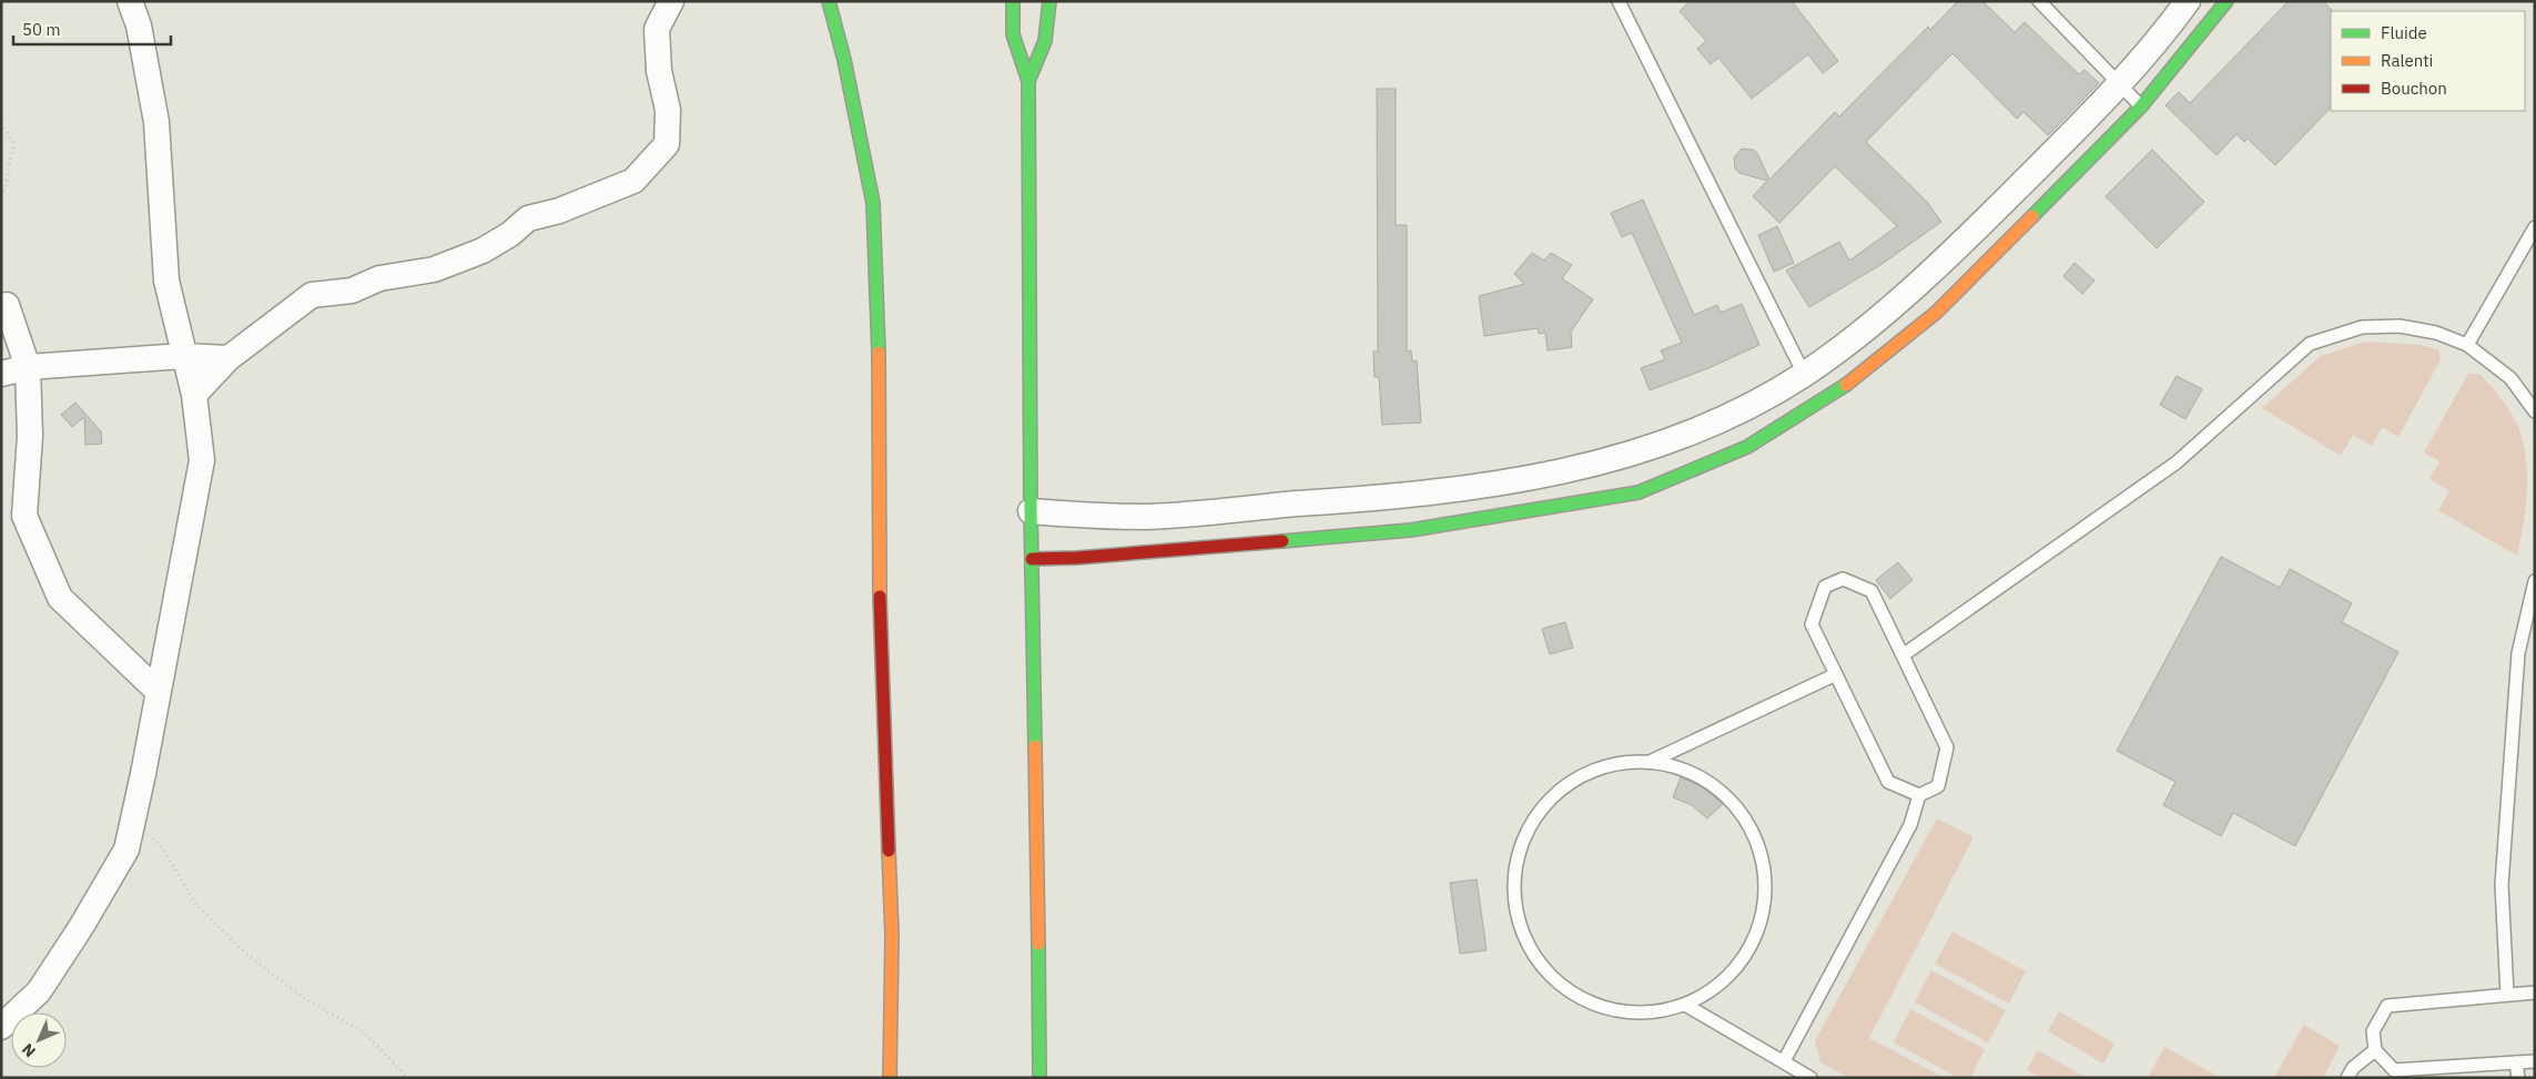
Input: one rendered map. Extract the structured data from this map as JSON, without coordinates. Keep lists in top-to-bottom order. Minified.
{"legend":["Fluide","Ralenti","Bouchon"],"scale_bar":"50 m","north":"bottom left"}
